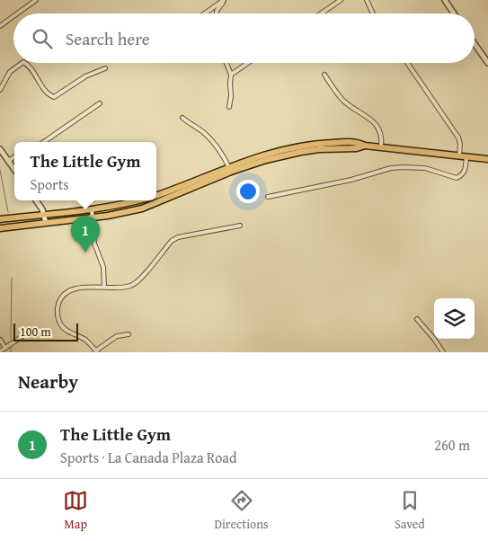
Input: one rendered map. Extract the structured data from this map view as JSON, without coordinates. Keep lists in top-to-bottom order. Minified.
{"scale_bar":"100 m","page":{"search":"Search here","popup":["The Little Gym","Sports"],"pins":"1","scale":"100 m","heading":"Nearby","list":[{"mark":"1","name":"The Little Gym","note":"Sports · La Canada Plaza Road","value":"260 m"}],"nav":["Map","Directions","Saved"]}}
